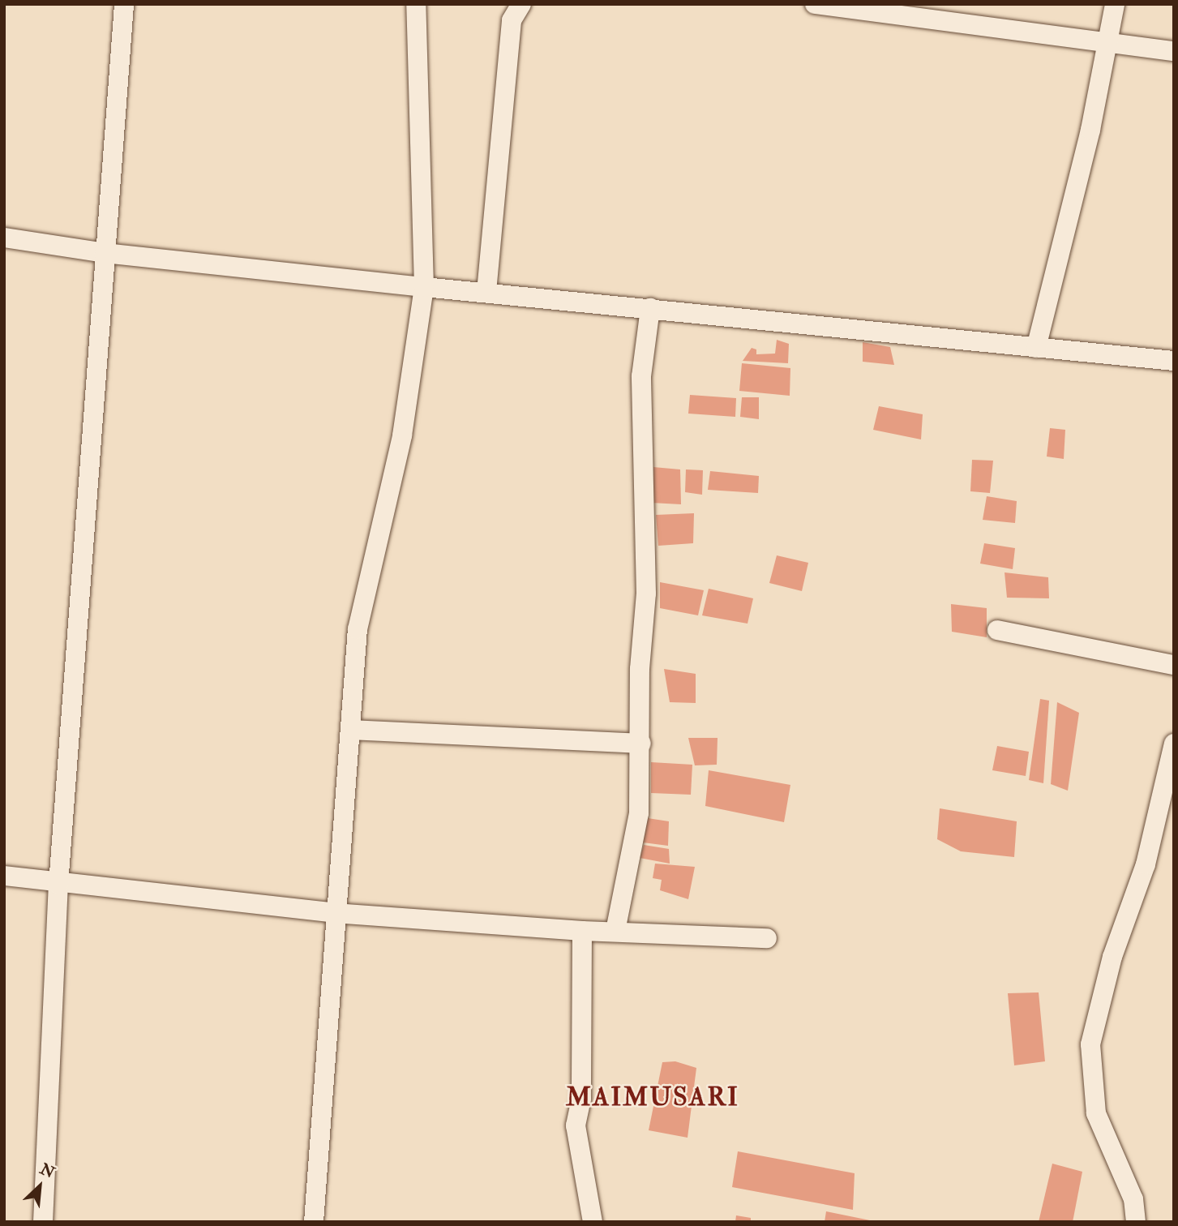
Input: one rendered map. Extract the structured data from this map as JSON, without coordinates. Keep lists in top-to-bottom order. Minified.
{"districts":["MAIMUSARI"],"north":"top right"}
